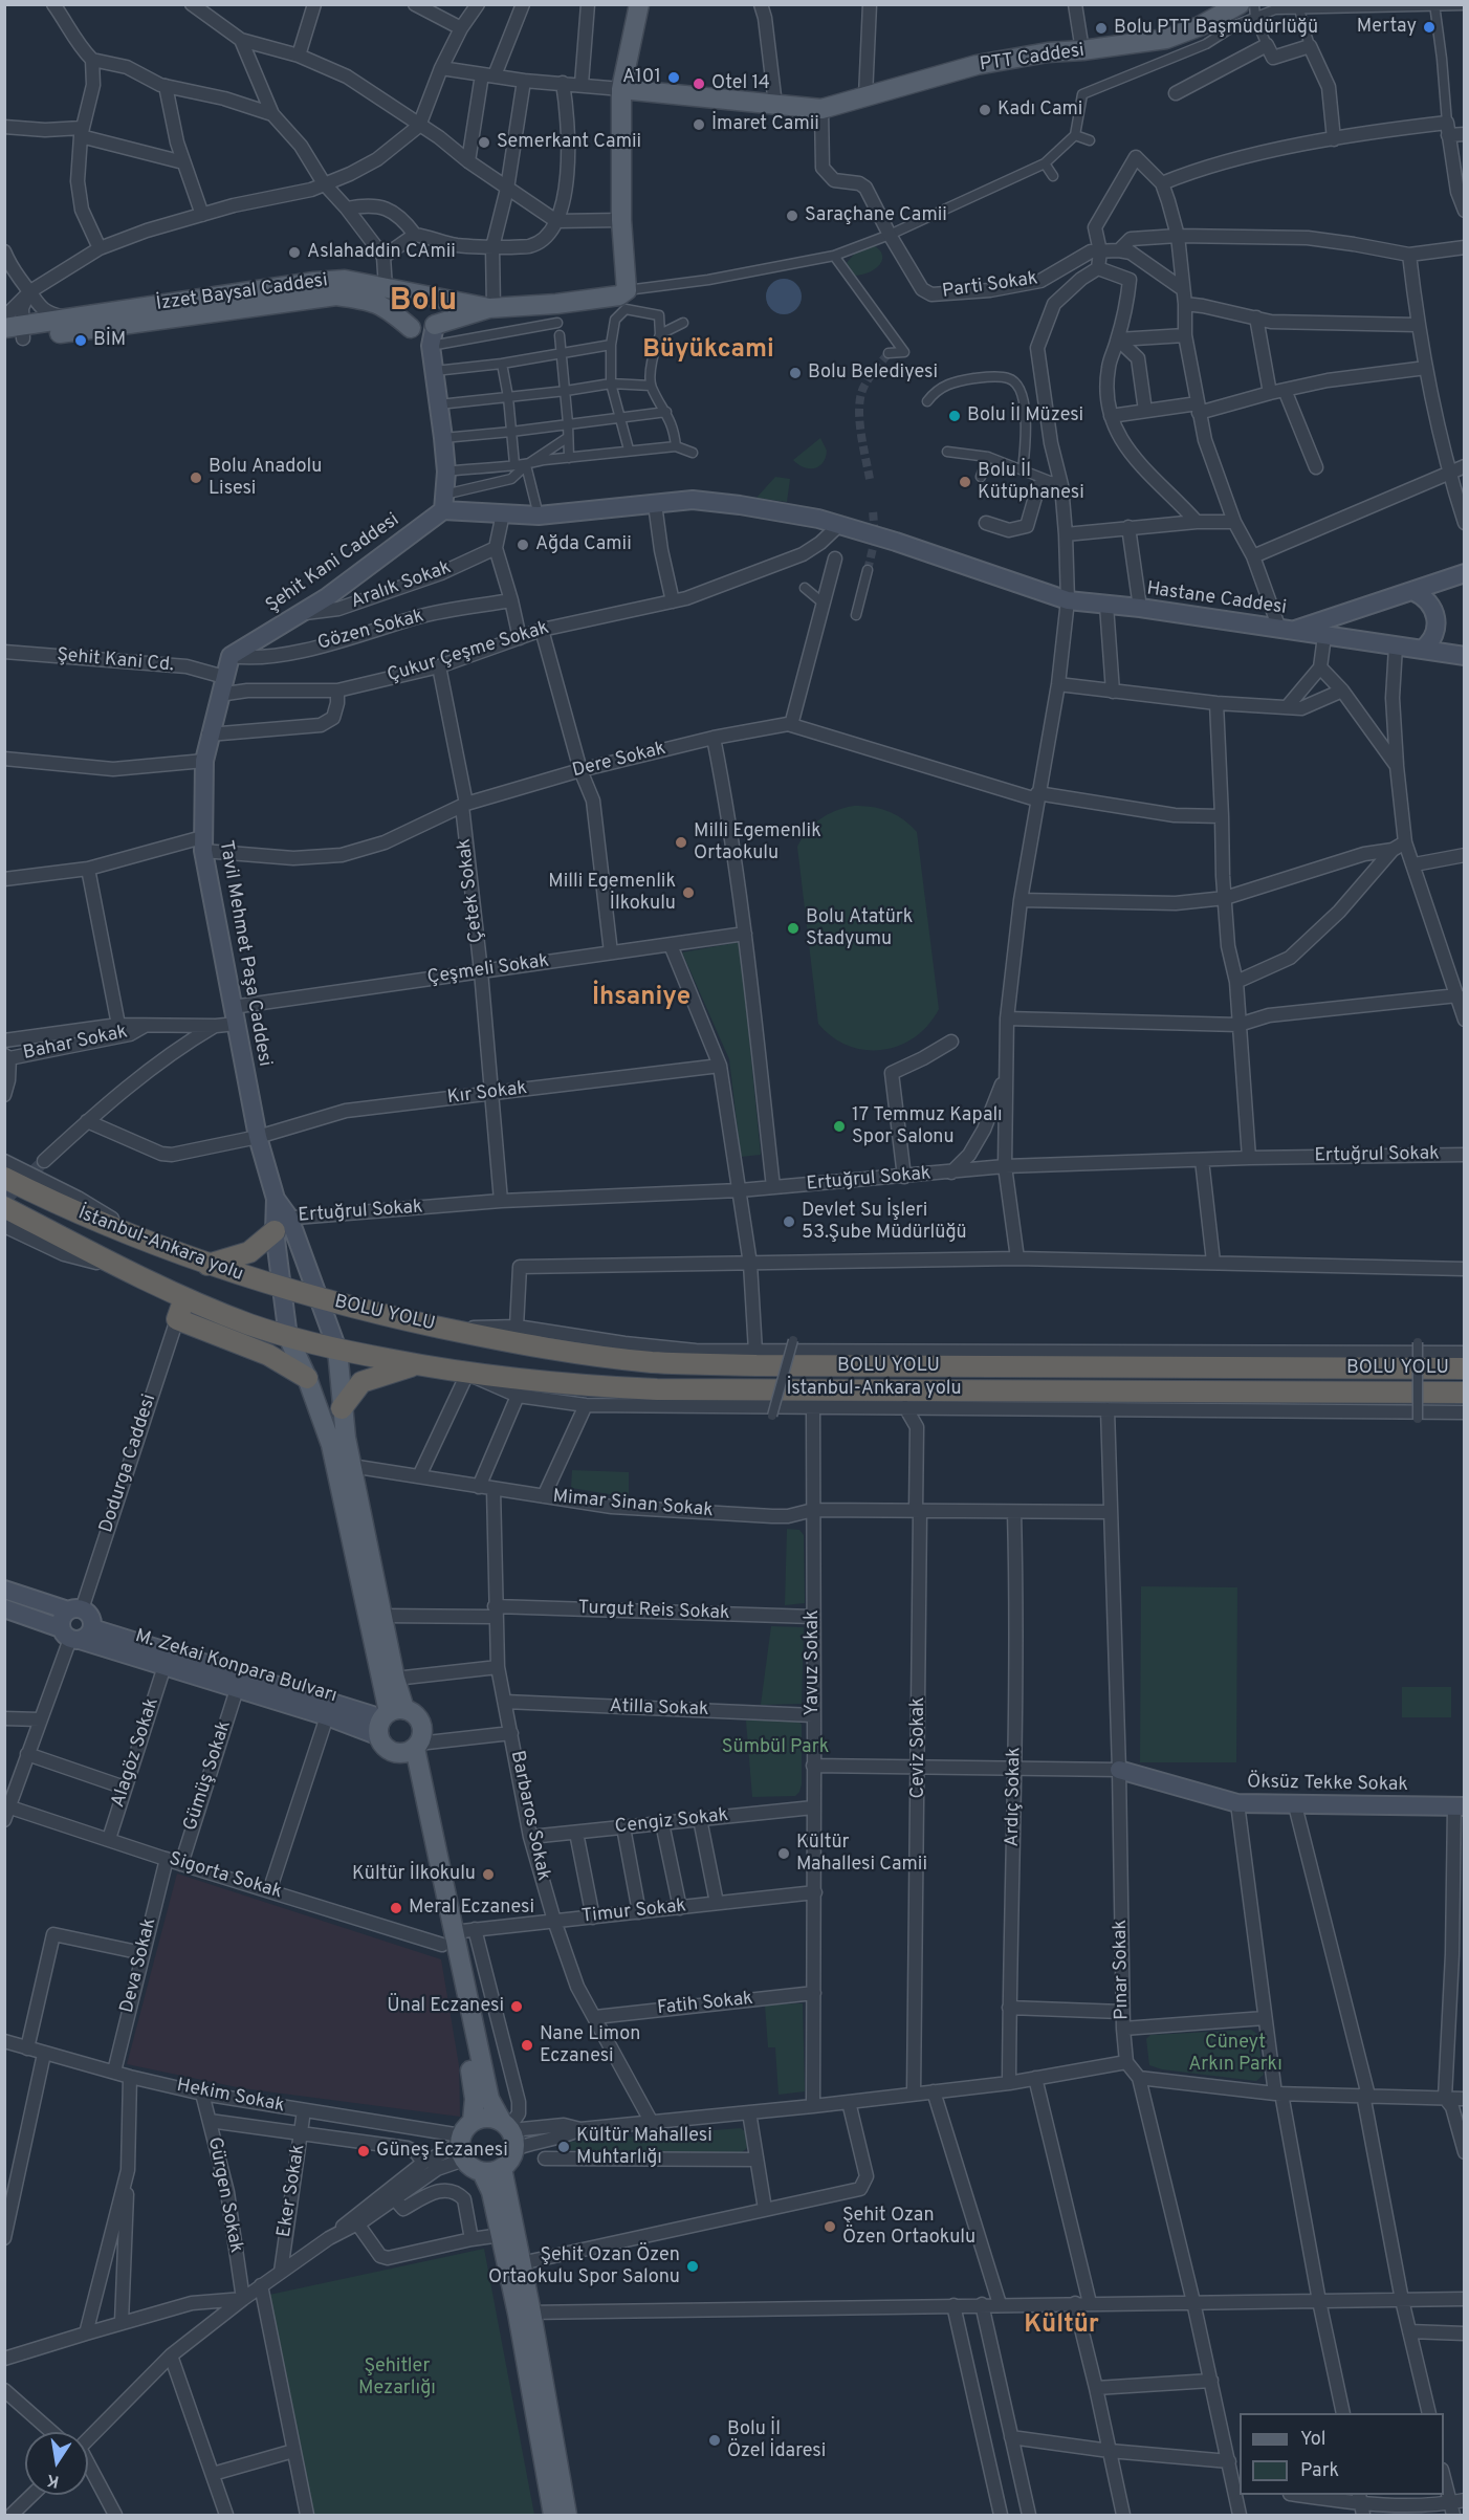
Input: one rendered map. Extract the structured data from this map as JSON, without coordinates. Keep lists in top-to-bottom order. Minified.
{"streets":{"highway":["İstanbul-Ankara yolu","BOLU YOLU"],"main road":["PTT Caddesi","İzzet Baysal Caddesi","Şehit Kani Caddesi","Hastane Caddesi","Tavil Mehmet Paşa Caddesi","M. Zekai Konpara Bulvarı","Öksüz Tekke Sokak"],"street":["Parti Sokak","Aralık Sokak","Gözen Sokak","Çukur Çeşme Sokak","Şehit Kani Cd.","Dere Sokak","Çetek Sokak","Çeşmeli Sokak","Bahar Sokak","Kır Sokak","Ertuğrul Sokak","Dodurga Caddesi","Mimar Sinan Sokak","Turgut Reis Sokak","Yavuz Sokak","Atilla Sokak","Ceviz Sokak","Alagöz Sokak","Gümüş Sokak","Ardıç Sokak","Barbaros Sokak","Cengiz Sokak","Sigorta Sokak","Timur Sokak","Deva Sokak","Pınar Sokak","Fatih Sokak","Hekim Sokak","Eker Sokak","Gürgen Sokak"]},"crossings":[["Şehit Kani Caddesi","Aralık Sokak"],["Şehit Kani Caddesi","Hastane Caddesi"],["Şehit Kani Caddesi","Gözen Sokak"],["Hastane Caddesi","Çukur Çeşme Sokak"],["Çukur Çeşme Sokak","Çetek Sokak"],["Çukur Çeşme Sokak","Tavil Mehmet Paşa Caddesi"],["Şehit Kani Cd.","Tavil Mehmet Paşa Caddesi"],["Dere Sokak","Çetek Sokak"],["Dere Sokak","Tavil Mehmet Paşa Caddesi"],["Çetek Sokak","Çeşmeli Sokak"],["Çetek Sokak","Kır Sokak"],["Çetek Sokak","Ertuğrul Sokak"],["Tavil Mehmet Paşa Caddesi","Çeşmeli Sokak"],["Tavil Mehmet Paşa Caddesi","Bahar Sokak"],["Tavil Mehmet Paşa Caddesi","Kır Sokak"],["Tavil Mehmet Paşa Caddesi","Ertuğrul Sokak"],["Tavil Mehmet Paşa Caddesi","İstanbul-Ankara yolu"],["Tavil Mehmet Paşa Caddesi","BOLU YOLU"],["Çeşmeli Sokak","Bahar Sokak"],["İstanbul-Ankara yolu","BOLU YOLU"],["Mimar Sinan Sokak","Yavuz Sokak"],["Mimar Sinan Sokak","Ceviz Sokak"],["Mimar Sinan Sokak","Ardıç Sokak"],["Mimar Sinan Sokak","Barbaros Sokak"],["Mimar Sinan Sokak","Pınar Sokak"],["Turgut Reis Sokak","Yavuz Sokak"],["Turgut Reis Sokak","Barbaros Sokak"],["Yavuz Sokak","Atilla Sokak"],["Yavuz Sokak","Cengiz Sokak"],["Yavuz Sokak","Timur Sokak"],["Yavuz Sokak","Fatih Sokak"],["M. Zekai Konpara Bulvarı","Alagöz Sokak"],["M. Zekai Konpara Bulvarı","Gümüş Sokak"],["Atilla Sokak","Barbaros Sokak"],["Alagöz Sokak","Sigorta Sokak"],["Gümüş Sokak","Sigorta Sokak"],["Öksüz Tekke Sokak","Pınar Sokak"],["Barbaros Sokak","Cengiz Sokak"],["Barbaros Sokak","Timur Sokak"],["Barbaros Sokak","Fatih Sokak"],["Sigorta Sokak","Timur Sokak"],["Sigorta Sokak","Deva Sokak"],["Deva Sokak","Hekim Sokak"],["Hekim Sokak","Eker Sokak"],["Hekim Sokak","Gürgen Sokak"]],"districts":["Bolu","Büyükcami","İhsaniye","Kültür"],"parks":["Sümbül Park","Cüneyt Arkın Parkı","Şehitler Mezarlığı"],"places":["Mertay","Bolu PTT Başmüdürlüğü","A101","Otel 14","Kadı Cami","İmaret Camii","Semerkant Camii","Saraçhane Camii","Aslahaddin CAmii","BİM","Bolu Belediyesi","Bolu İl Müzesi","Bolu Anadolu Lisesi","Bolu İl Kütüphanesi","Ağda Camii","Milli Egemenlik Ortaokulu","Milli Egemenlik İlkokulu","Bolu Atatürk Stadyumu","17 Temmuz Kapalı Spor Salonu","Devlet Su İşleri 53.Şube Müdürlüğü","Kültür Mahallesi Camii","Kültür İlkokulu","Meral Eczanesi","Ünal Eczanesi","Nane Limon Eczanesi","Kültür Mahallesi Muhtarlığı","Güneş Eczanesi","Şehit Ozan Özen Ortaokulu","Şehit Ozan Özen Ortaokulu Spor Salonu","Bolu İl Özel İdaresi"],"legend":["Yol","Park"],"north":"bottom"}
